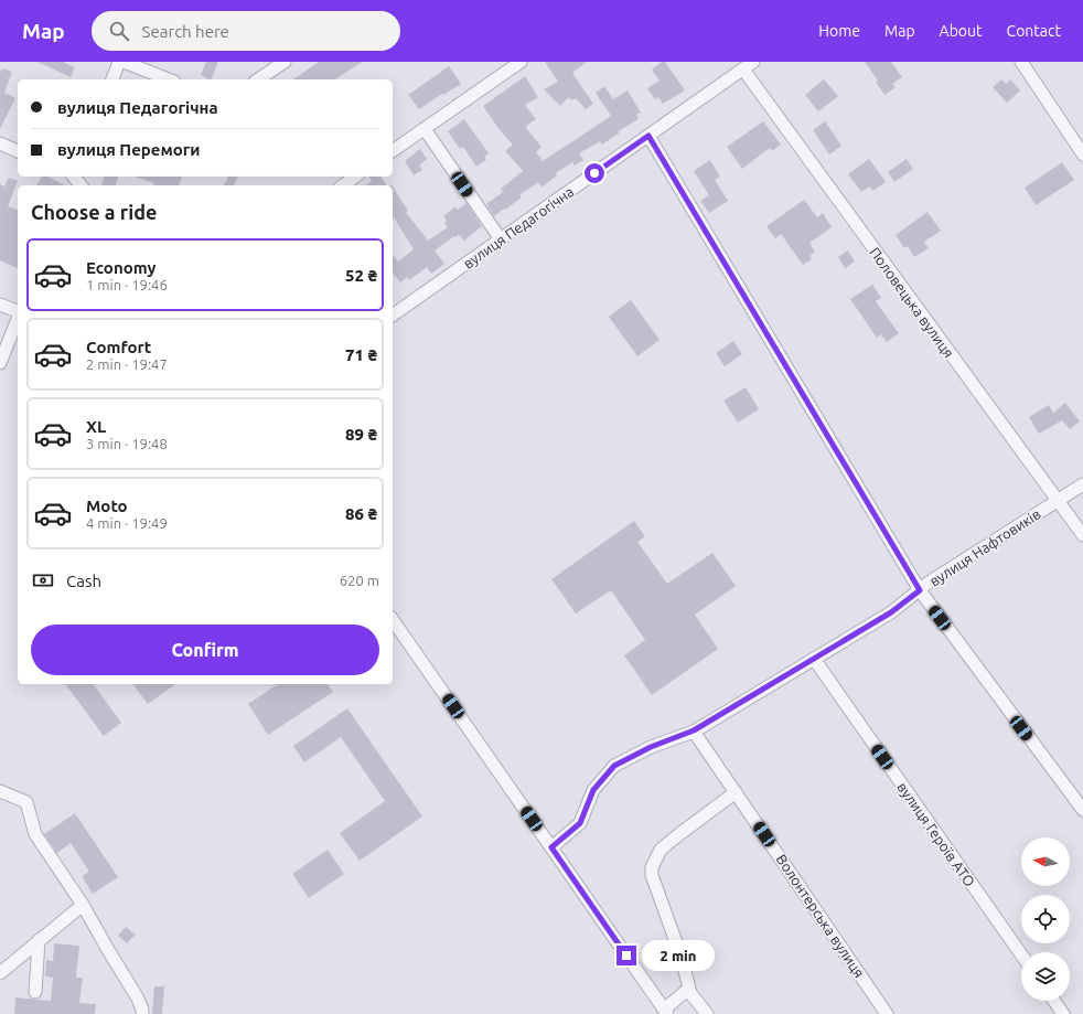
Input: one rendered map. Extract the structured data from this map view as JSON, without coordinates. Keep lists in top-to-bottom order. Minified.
{"streets":{"street":["вулиця Педагогічна","Половецька вулиця","вулиця Нафтовиків","вулиця Героїв АТО","Волонтерська вулиця"]},"crossings":[["вулиця Педагогічна","Половецька вулиця"],["Половецька вулиця","вулиця Нафтовиків"],["вулиця Нафтовиків","вулиця Героїв АТО"],["вулиця Нафтовиків","Волонтерська вулиця"]],"north":"left","page":{"header":"Map","search":"Search here","nav":["Home","Map","About","Contact"],"banner":["вулиця Педагогічна","вулиця Перемоги"],"heading":"Choose a ride","list":[{"name":"Economy","note":"1 min · 19:46","value":"52 ₴"},{"name":"Comfort","note":"2 min · 19:47","value":"71 ₴"},{"name":"XL","note":"3 min · 19:48","value":"89 ₴"},{"name":"Moto","note":"4 min · 19:49","value":"86 ₴"}],"pay":["Cash","620 m"],"buttons":"Confirm","bubble":"2 min"}}
